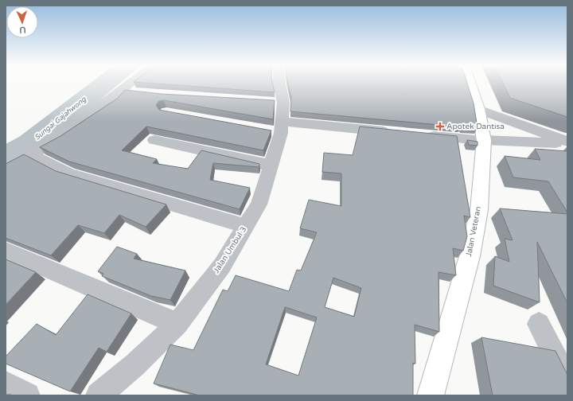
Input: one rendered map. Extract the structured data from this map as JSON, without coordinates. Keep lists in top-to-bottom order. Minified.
{"streets":{"main road":["Jalan Veteran"],"street":["Jalan Umbul 3"]},"water":["Sungai Gajahwong"],"places":{"health":["Apotek Dantisa"]},"north":"bottom"}
